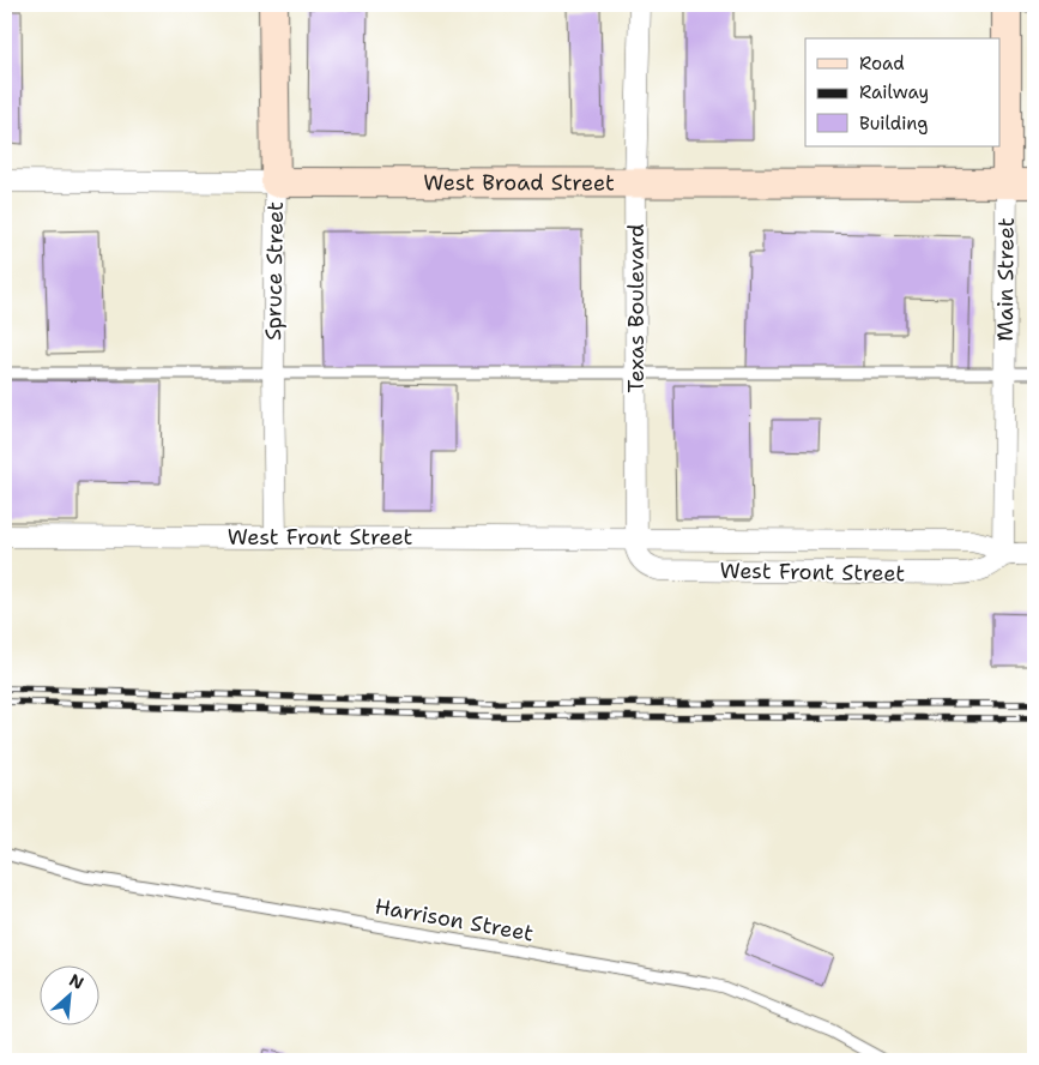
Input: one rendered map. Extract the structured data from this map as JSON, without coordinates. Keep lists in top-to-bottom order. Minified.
{"streets":{"street":["West Broad Street","Spruce Street","Main Street","Texas Boulevard","West Front Street"],"lane":["Harrison Street"]},"crossings":[["West Broad Street","Spruce Street"],["West Broad Street","Main Street"],["West Broad Street","Texas Boulevard"],["Spruce Street","West Front Street"],["Main Street","West Front Street"],["Texas Boulevard","West Front Street"]],"legend":["Road","Railway","Building"],"north":"top right"}
